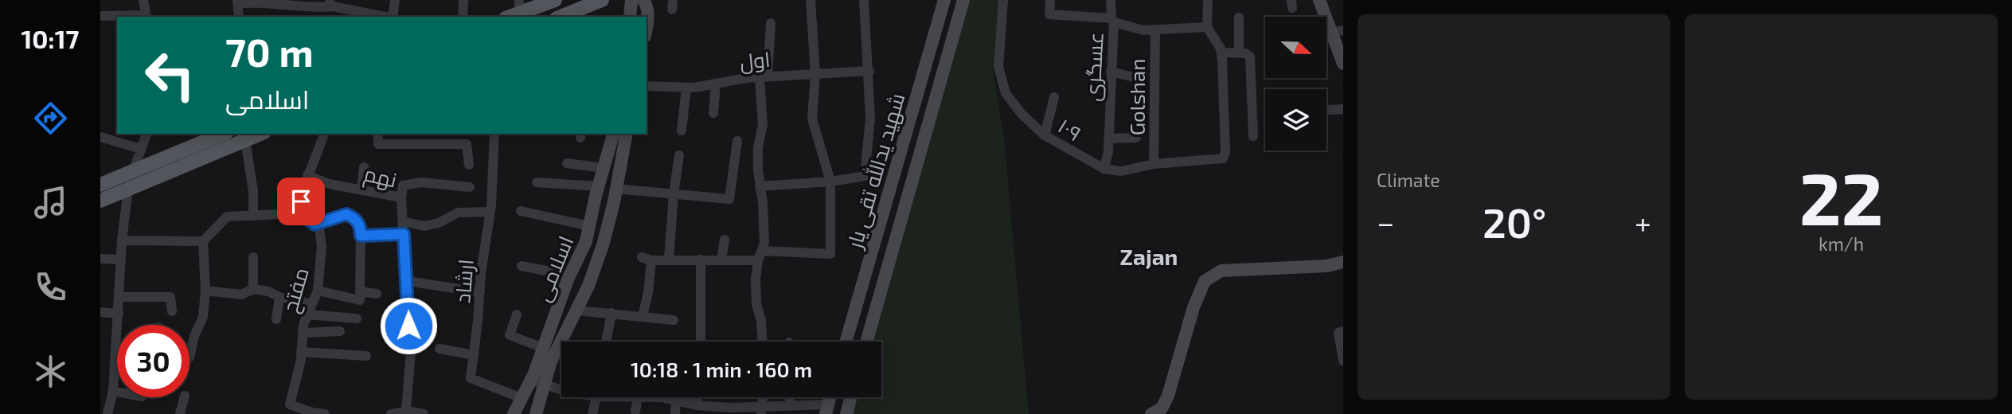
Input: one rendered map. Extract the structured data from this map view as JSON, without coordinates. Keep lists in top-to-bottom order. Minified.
{"streets":{"street":["اول","عسگری","Golshan","۱۰۹","شهید یدالله تقی یار","نهم","اسلامی","ارشاد","مفتح"]},"crossings":[["عسگری","۱۰۹"],["Golshan","۱۰۹"],["اسلامی","ارشاد"]],"districts":["Zajan"],"north":"right","page":{"tabs":"10:17","tile":["Climate",["22","km/h"]],"turn":["70 m","اسلامی"],"heat":["−","20°","+"],"limit":"30","trip":"10:18 · 1 min · 160 m"}}
